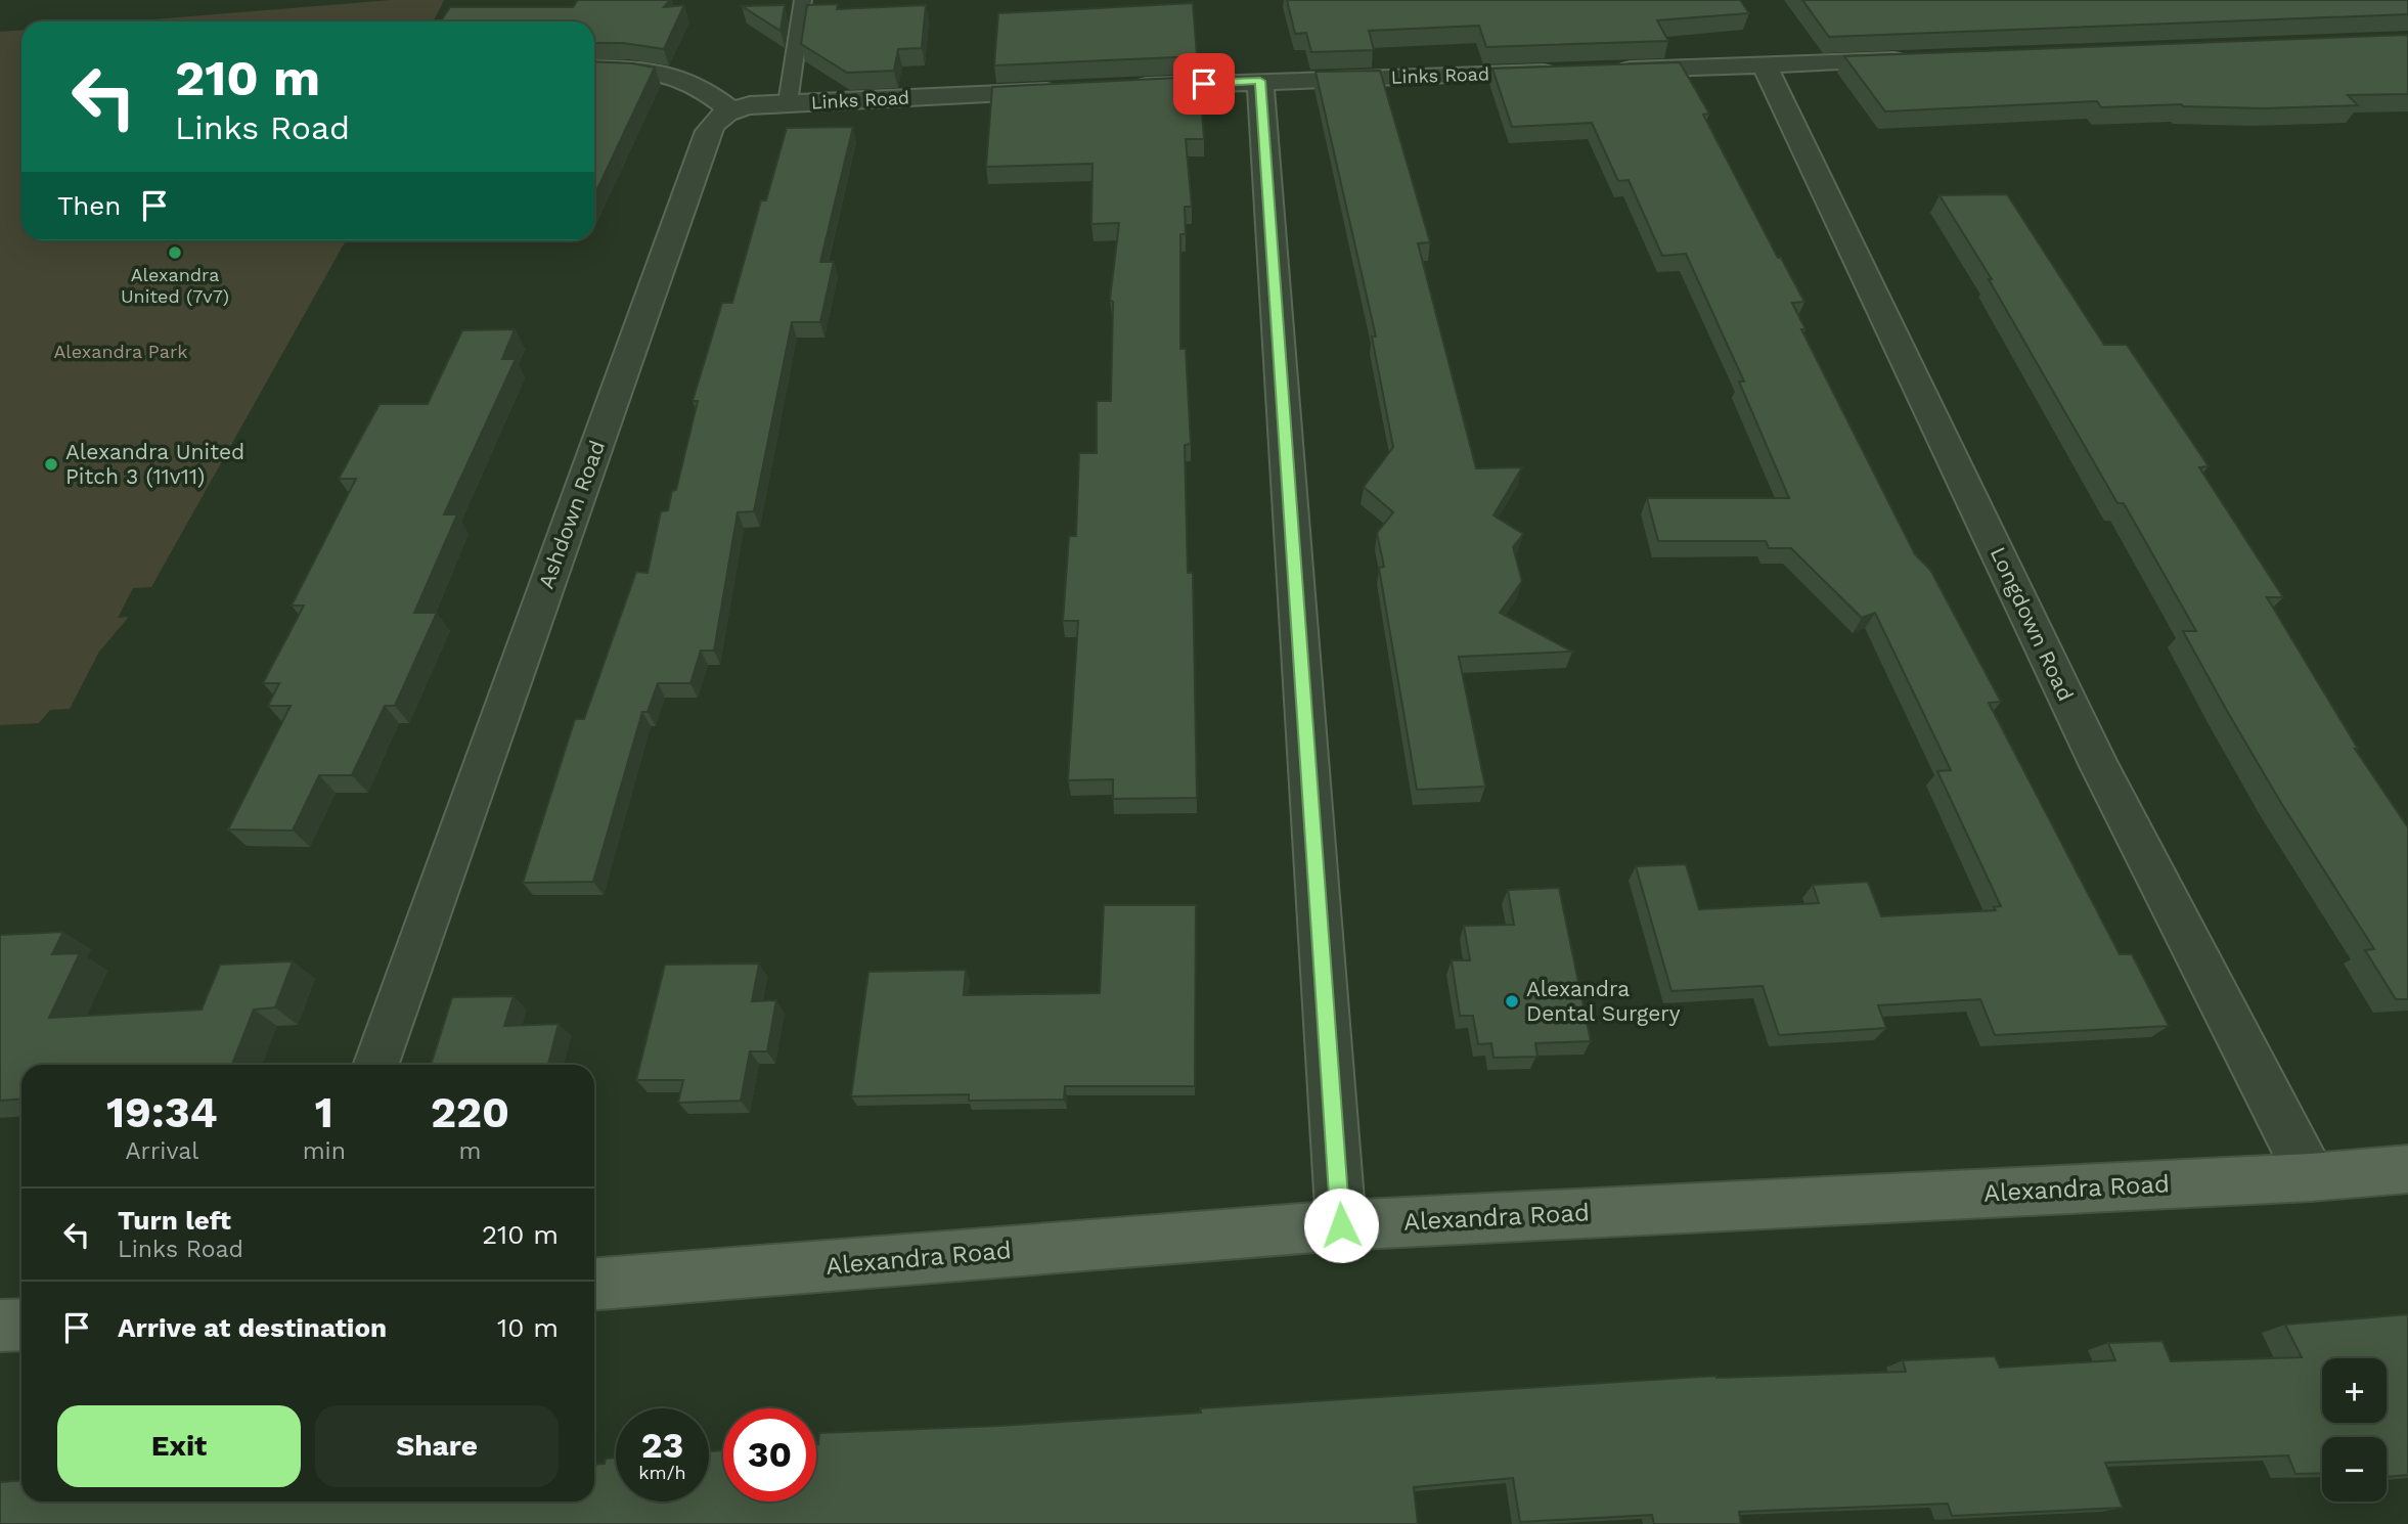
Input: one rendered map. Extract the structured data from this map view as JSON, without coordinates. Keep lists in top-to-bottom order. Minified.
{"streets":{"main road":["Alexandra Road"],"street":["Links Road","Ashdown Road","Longdown Road"]},"crossings":[["Links Road","Ashdown Road"],["Longdown Road","Alexandra Road"]],"parks":["Alexandra Park"],"places":["Alexandra United (7v7)","Alexandra United Pitch 3 (11v11)","Alexandra Dental Surgery"],"page":{"turn":["210 m","Links Road"],"then":"Then","eta":["19:34","Arrival","1","min","220","m"],"list":[{"name":"Turn left","note":"Links Road","value":"210 m"},{"name":"Arrive at destination","value":"10 m"}],"map_buttons":["+","−"],"buttons":["Exit","Share"],"speed":"23 km/h","limit":"30"}}
